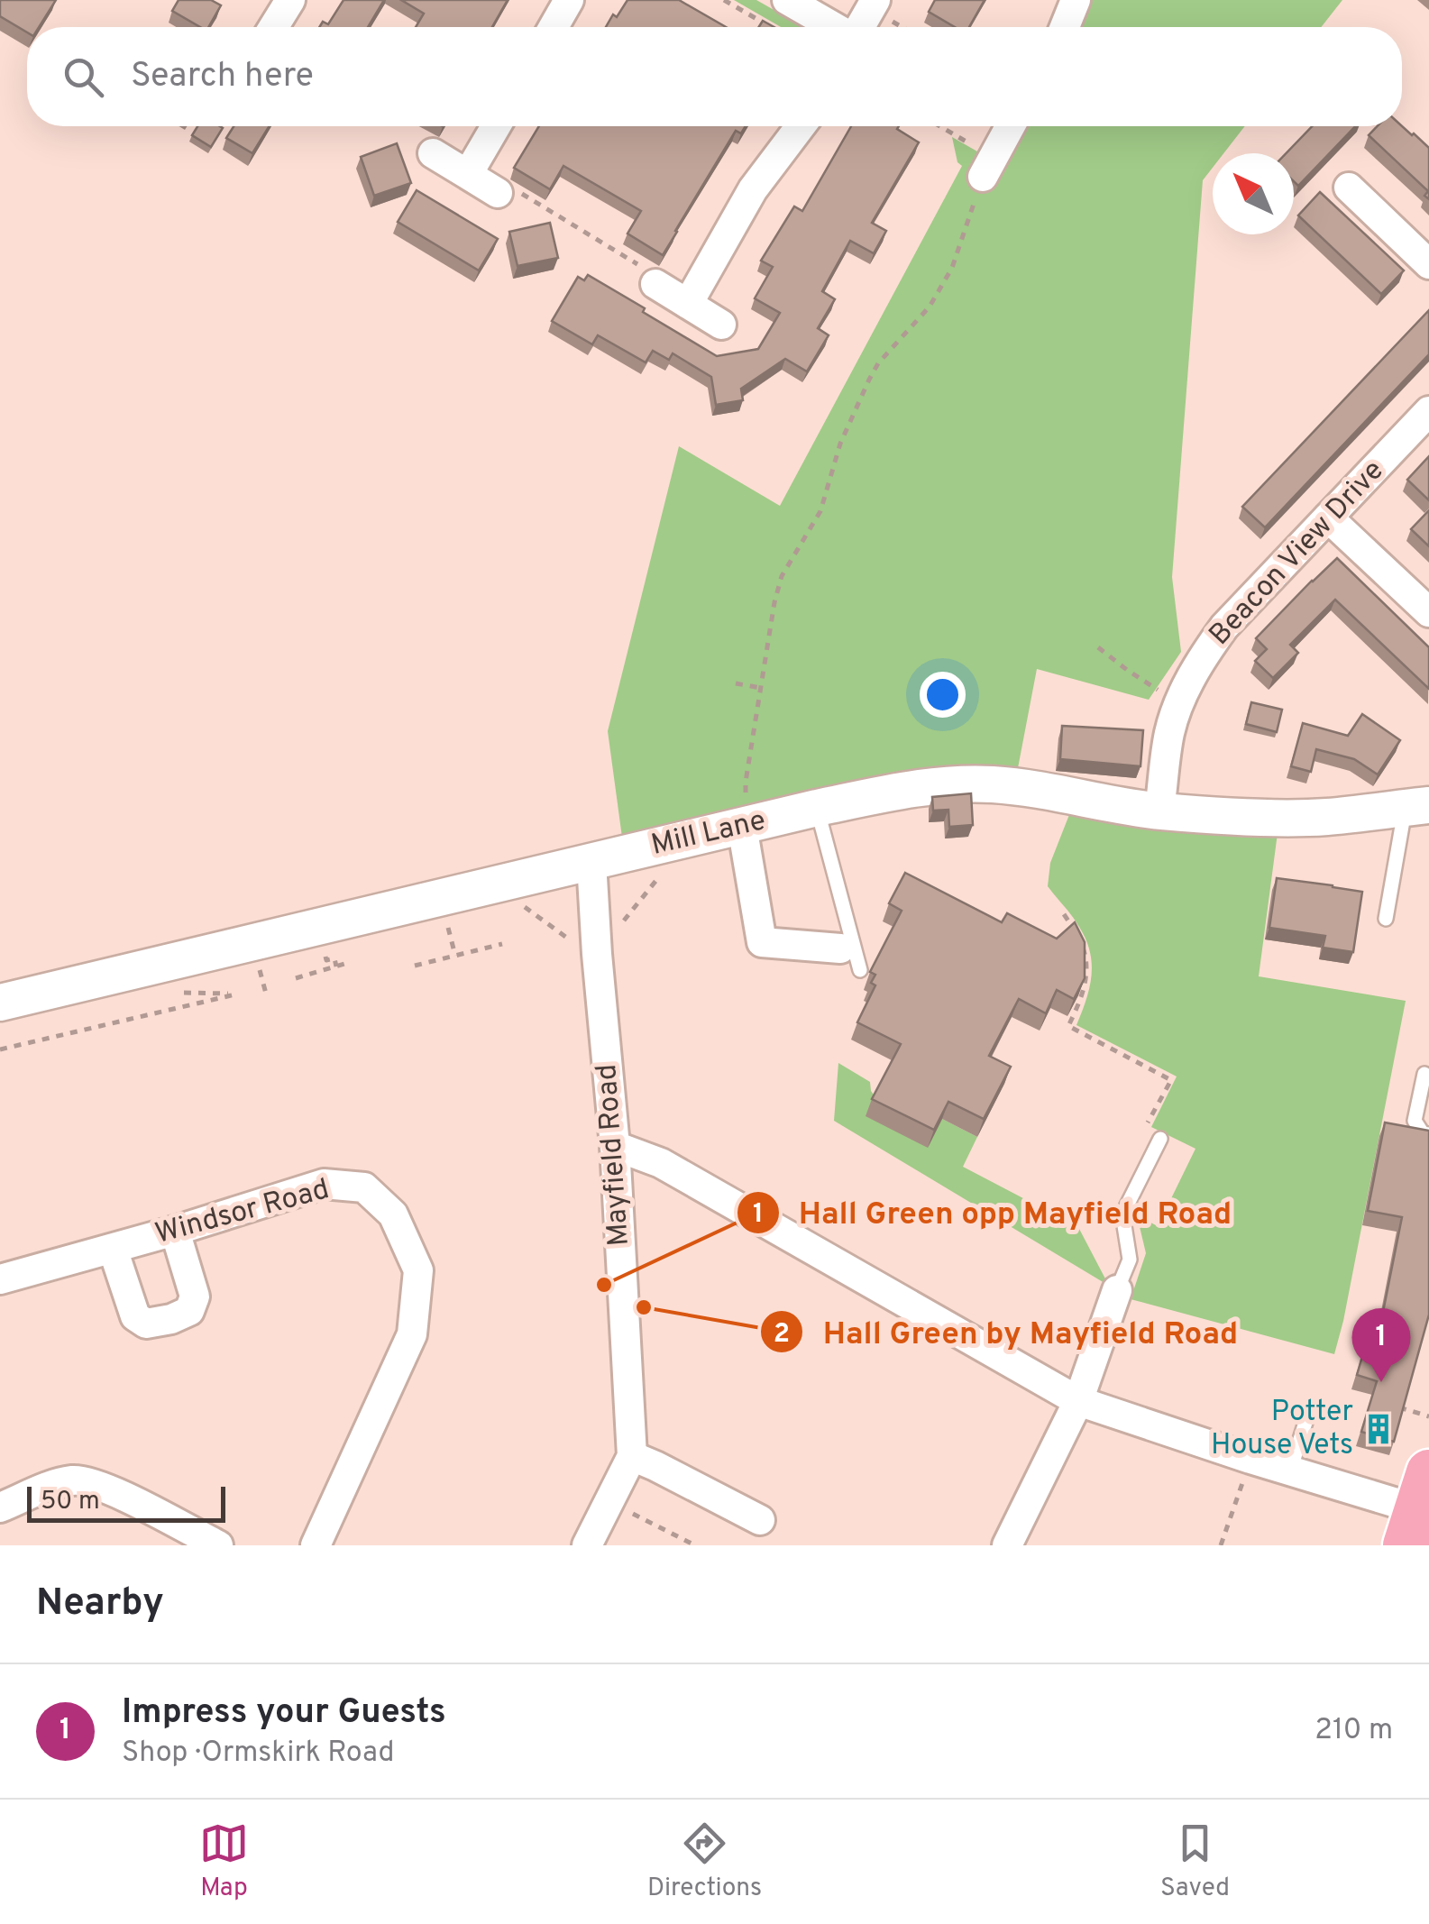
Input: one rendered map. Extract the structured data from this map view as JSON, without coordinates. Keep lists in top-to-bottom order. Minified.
{"streets":{"street":["Beacon View Drive","Mill Lane","Mayfield Road","Windsor Road"]},"crossings":[["Beacon View Drive","Mill Lane"],["Mill Lane","Mayfield Road"]],"places":{"other":["Hall Green opp Mayfield Road","Hall Green by Mayfield Road"],"building":["Potter House Vets"]},"scale_bar":"50 m","north":"top left","page":{"search":"Search here","pins":"1","scale":"50 m","heading":"Nearby","list":[{"mark":"1","name":"Impress your Guests","note":"Shop · Ormskirk Road","value":"210 m"}],"nav":["Map","Directions","Saved"]}}
